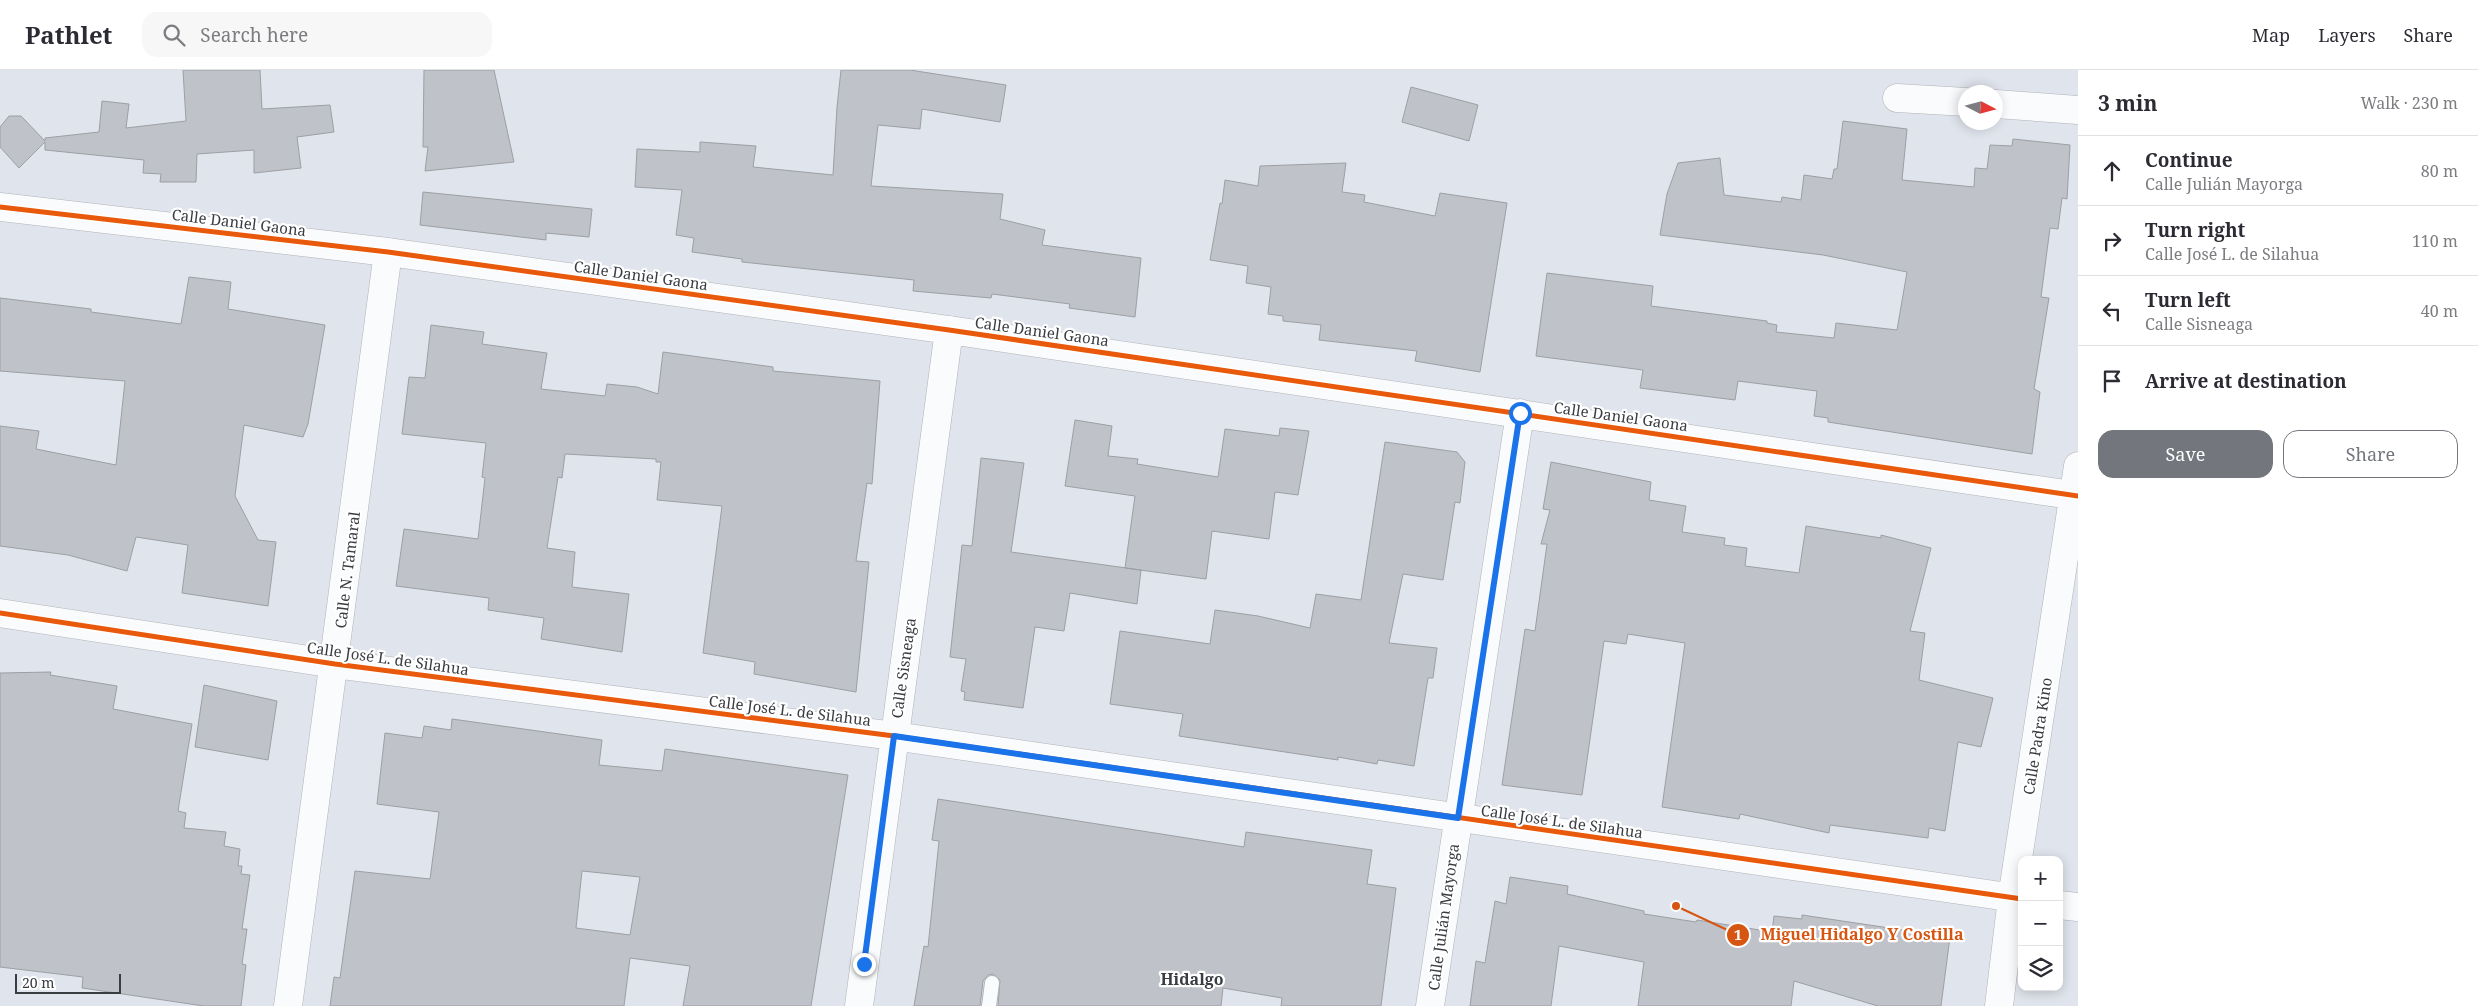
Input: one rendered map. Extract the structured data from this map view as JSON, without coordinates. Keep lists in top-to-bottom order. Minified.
{"streets":{"street":["Calle Daniel Gaona","Calle N. Tamaral","Calle José L. de Silahua","Calle Sisneaga","Calle Padra Kino","Calle Julián Mayorga"]},"crossings":[["Calle Daniel Gaona","Calle N. Tamaral"],["Calle Daniel Gaona","Calle Sisneaga"],["Calle Daniel Gaona","Calle Padra Kino"],["Calle Daniel Gaona","Calle Julián Mayorga"],["Calle N. Tamaral","Calle José L. de Silahua"],["Calle José L. de Silahua","Calle Sisneaga"],["Calle José L. de Silahua","Calle Padra Kino"],["Calle José L. de Silahua","Calle Julián Mayorga"]],"districts":["Hidalgo"],"places":["Miguel Hidalgo Y Costilla"],"scale_bar":"20 m","north":"right","page":{"header":"Pathlet","search":"Search here","nav":["Map","Layers","Share"],"heading":["3 min","Walk · 230 m"],"list":[["Continue","Calle Julián Mayorga","80 m"],["Turn right","Calle José L. de Silahua","110 m"],["Turn left","Calle Sisneaga","40 m"],"Arrive at destination"],"buttons":["Save","Share"],"map_buttons":["+","−"],"scale":"20 m"}}
